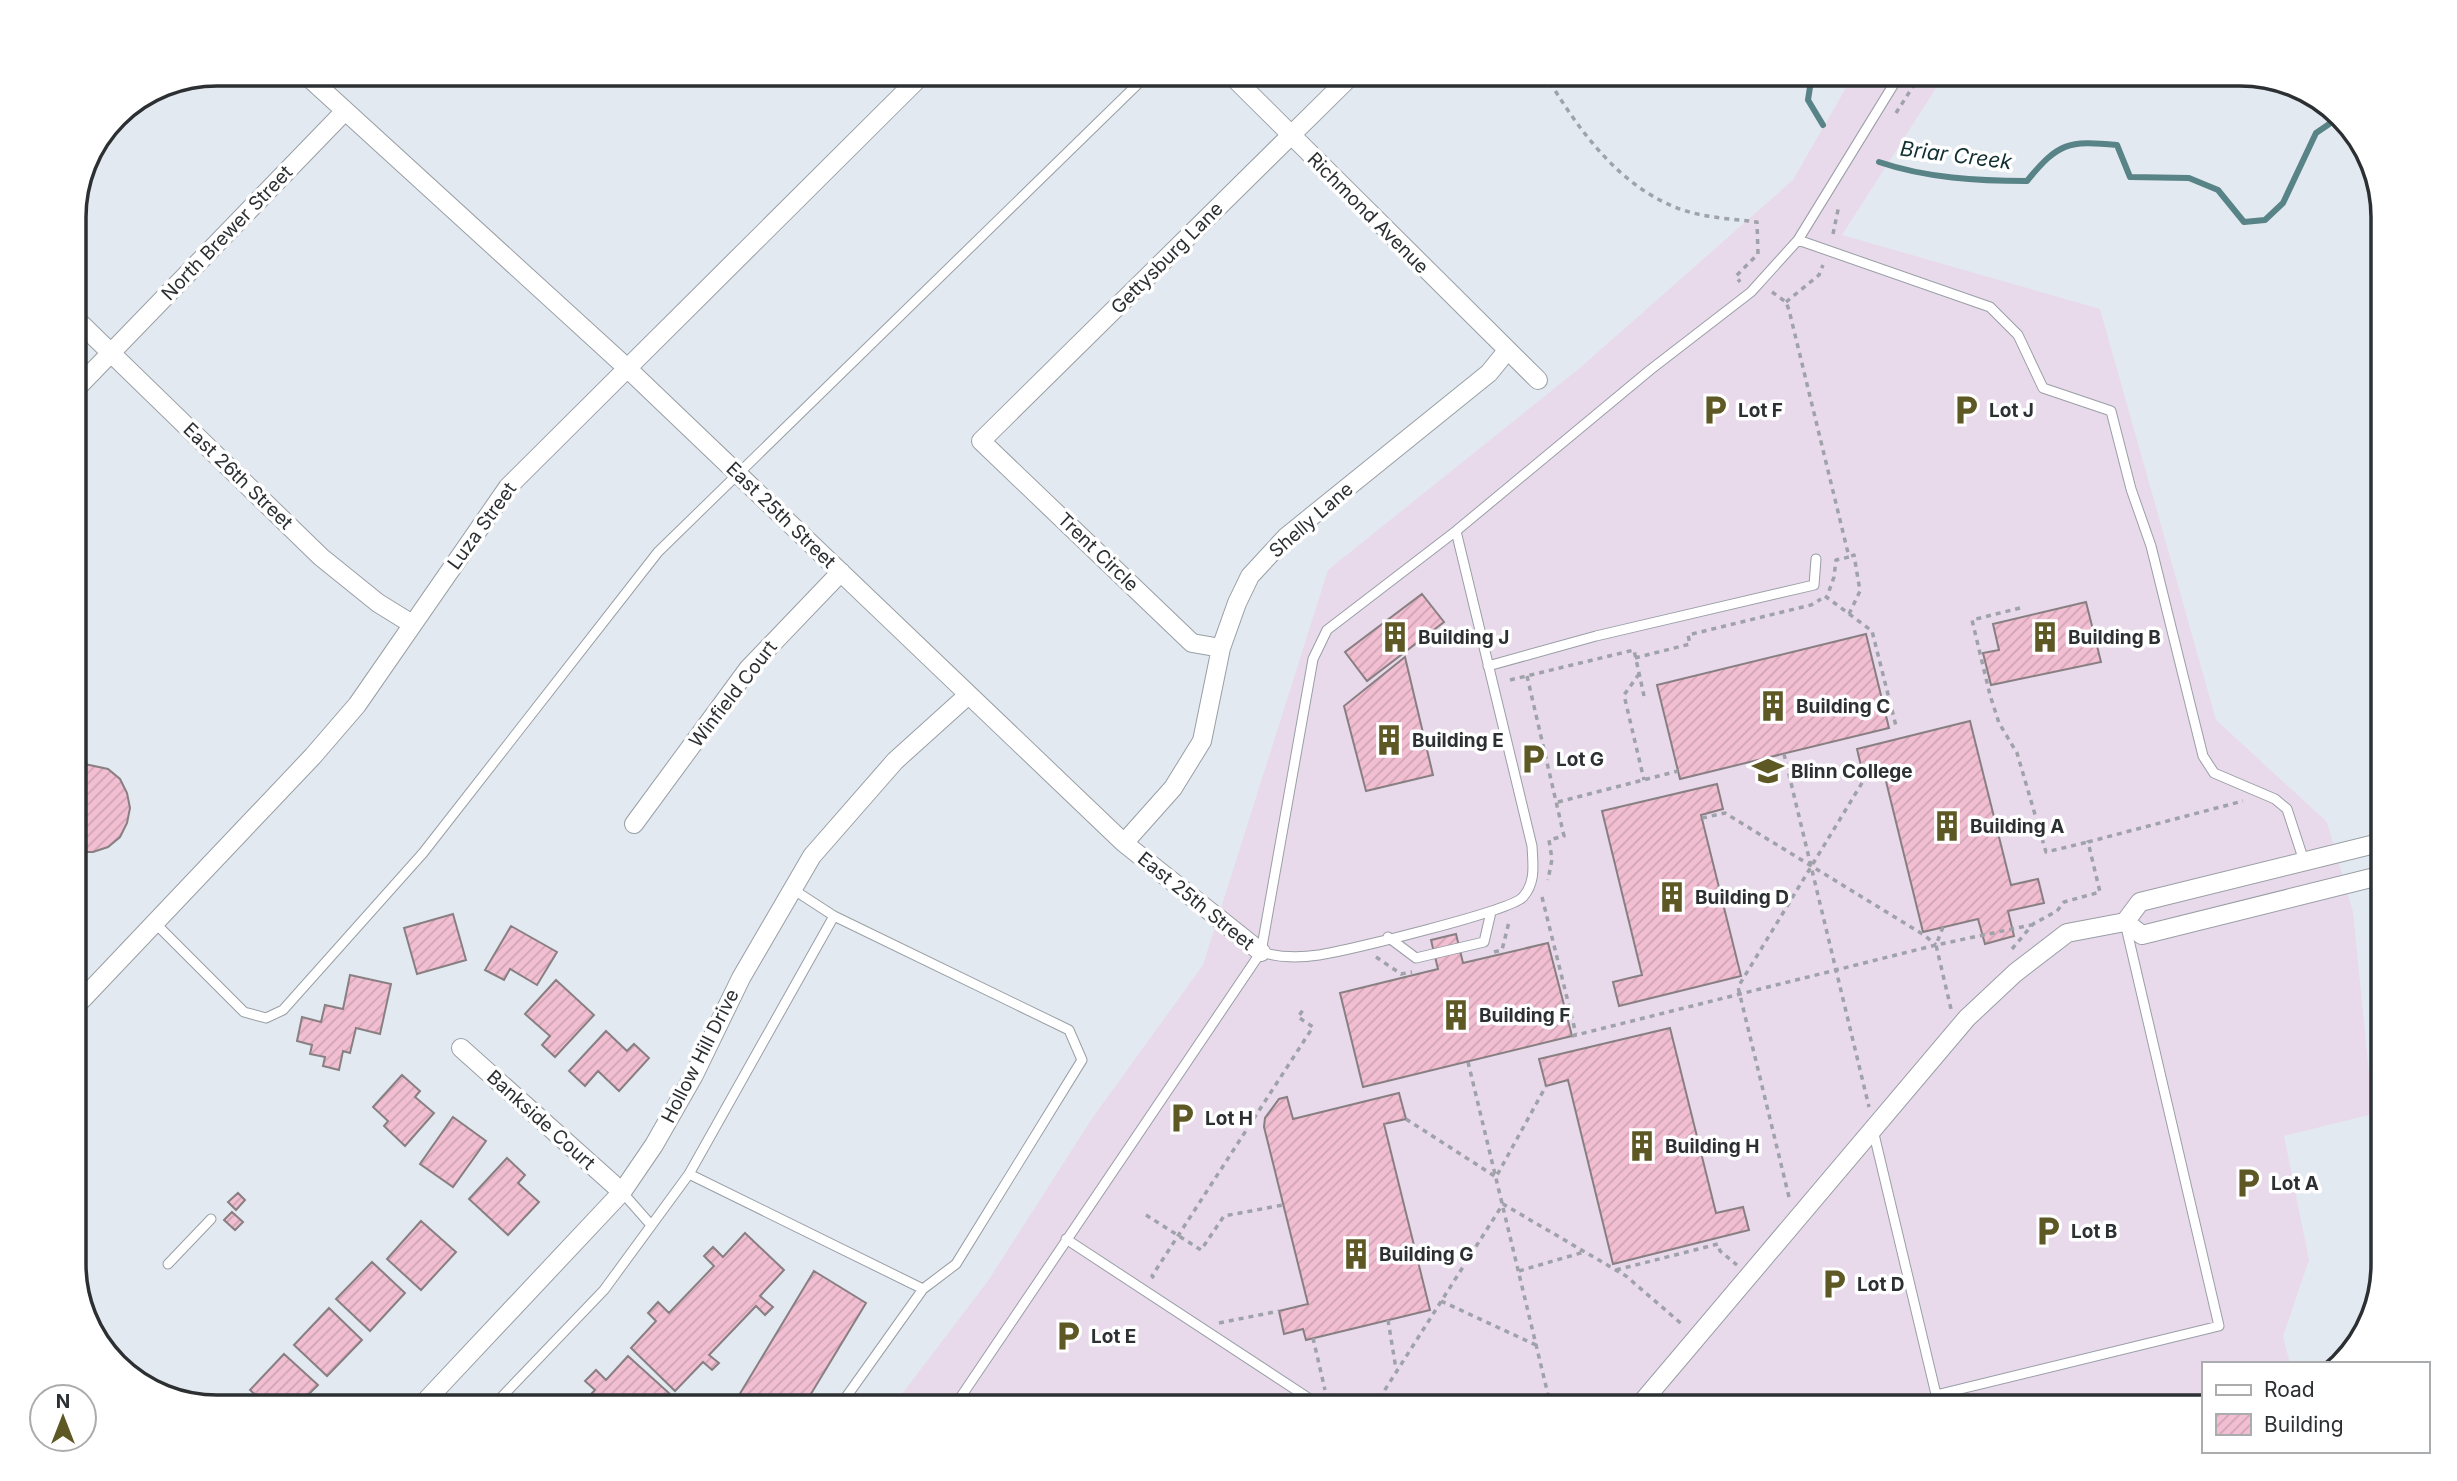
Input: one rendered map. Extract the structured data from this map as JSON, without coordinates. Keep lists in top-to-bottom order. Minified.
{"streets":{"street":["Richmond Avenue","North Brewer Street","Gettysburg Lane","East 26th Street","East 25th Street","Shelly Lane","Luza Street","Trent Circle","Winfield Court","Hollow Hill Drive","Bankside Court"]},"crossings":[["Richmond Avenue","Gettysburg Lane"],["Richmond Avenue","Shelly Lane"],["North Brewer Street","East 26th Street"],["North Brewer Street","East 25th Street"],["Gettysburg Lane","Trent Circle"],["East 26th Street","Luza Street"],["East 25th Street","Shelly Lane"],["East 25th Street","Luza Street"],["East 25th Street","Winfield Court"],["East 25th Street","Hollow Hill Drive"],["Shelly Lane","Trent Circle"],["Hollow Hill Drive","Bankside Court"]],"water":["Briar Creek"],"places":{"parking":["Lot F","Lot J","Lot G","Lot H","Lot A","Lot B","Lot D","Lot E"],"building":["Building J","Building B","Building C","Building E","Building A","Building D","Building F","Building H","Building G"],"school or university":["Blinn College"]},"legend":["Road","Building"],"north":"top"}
